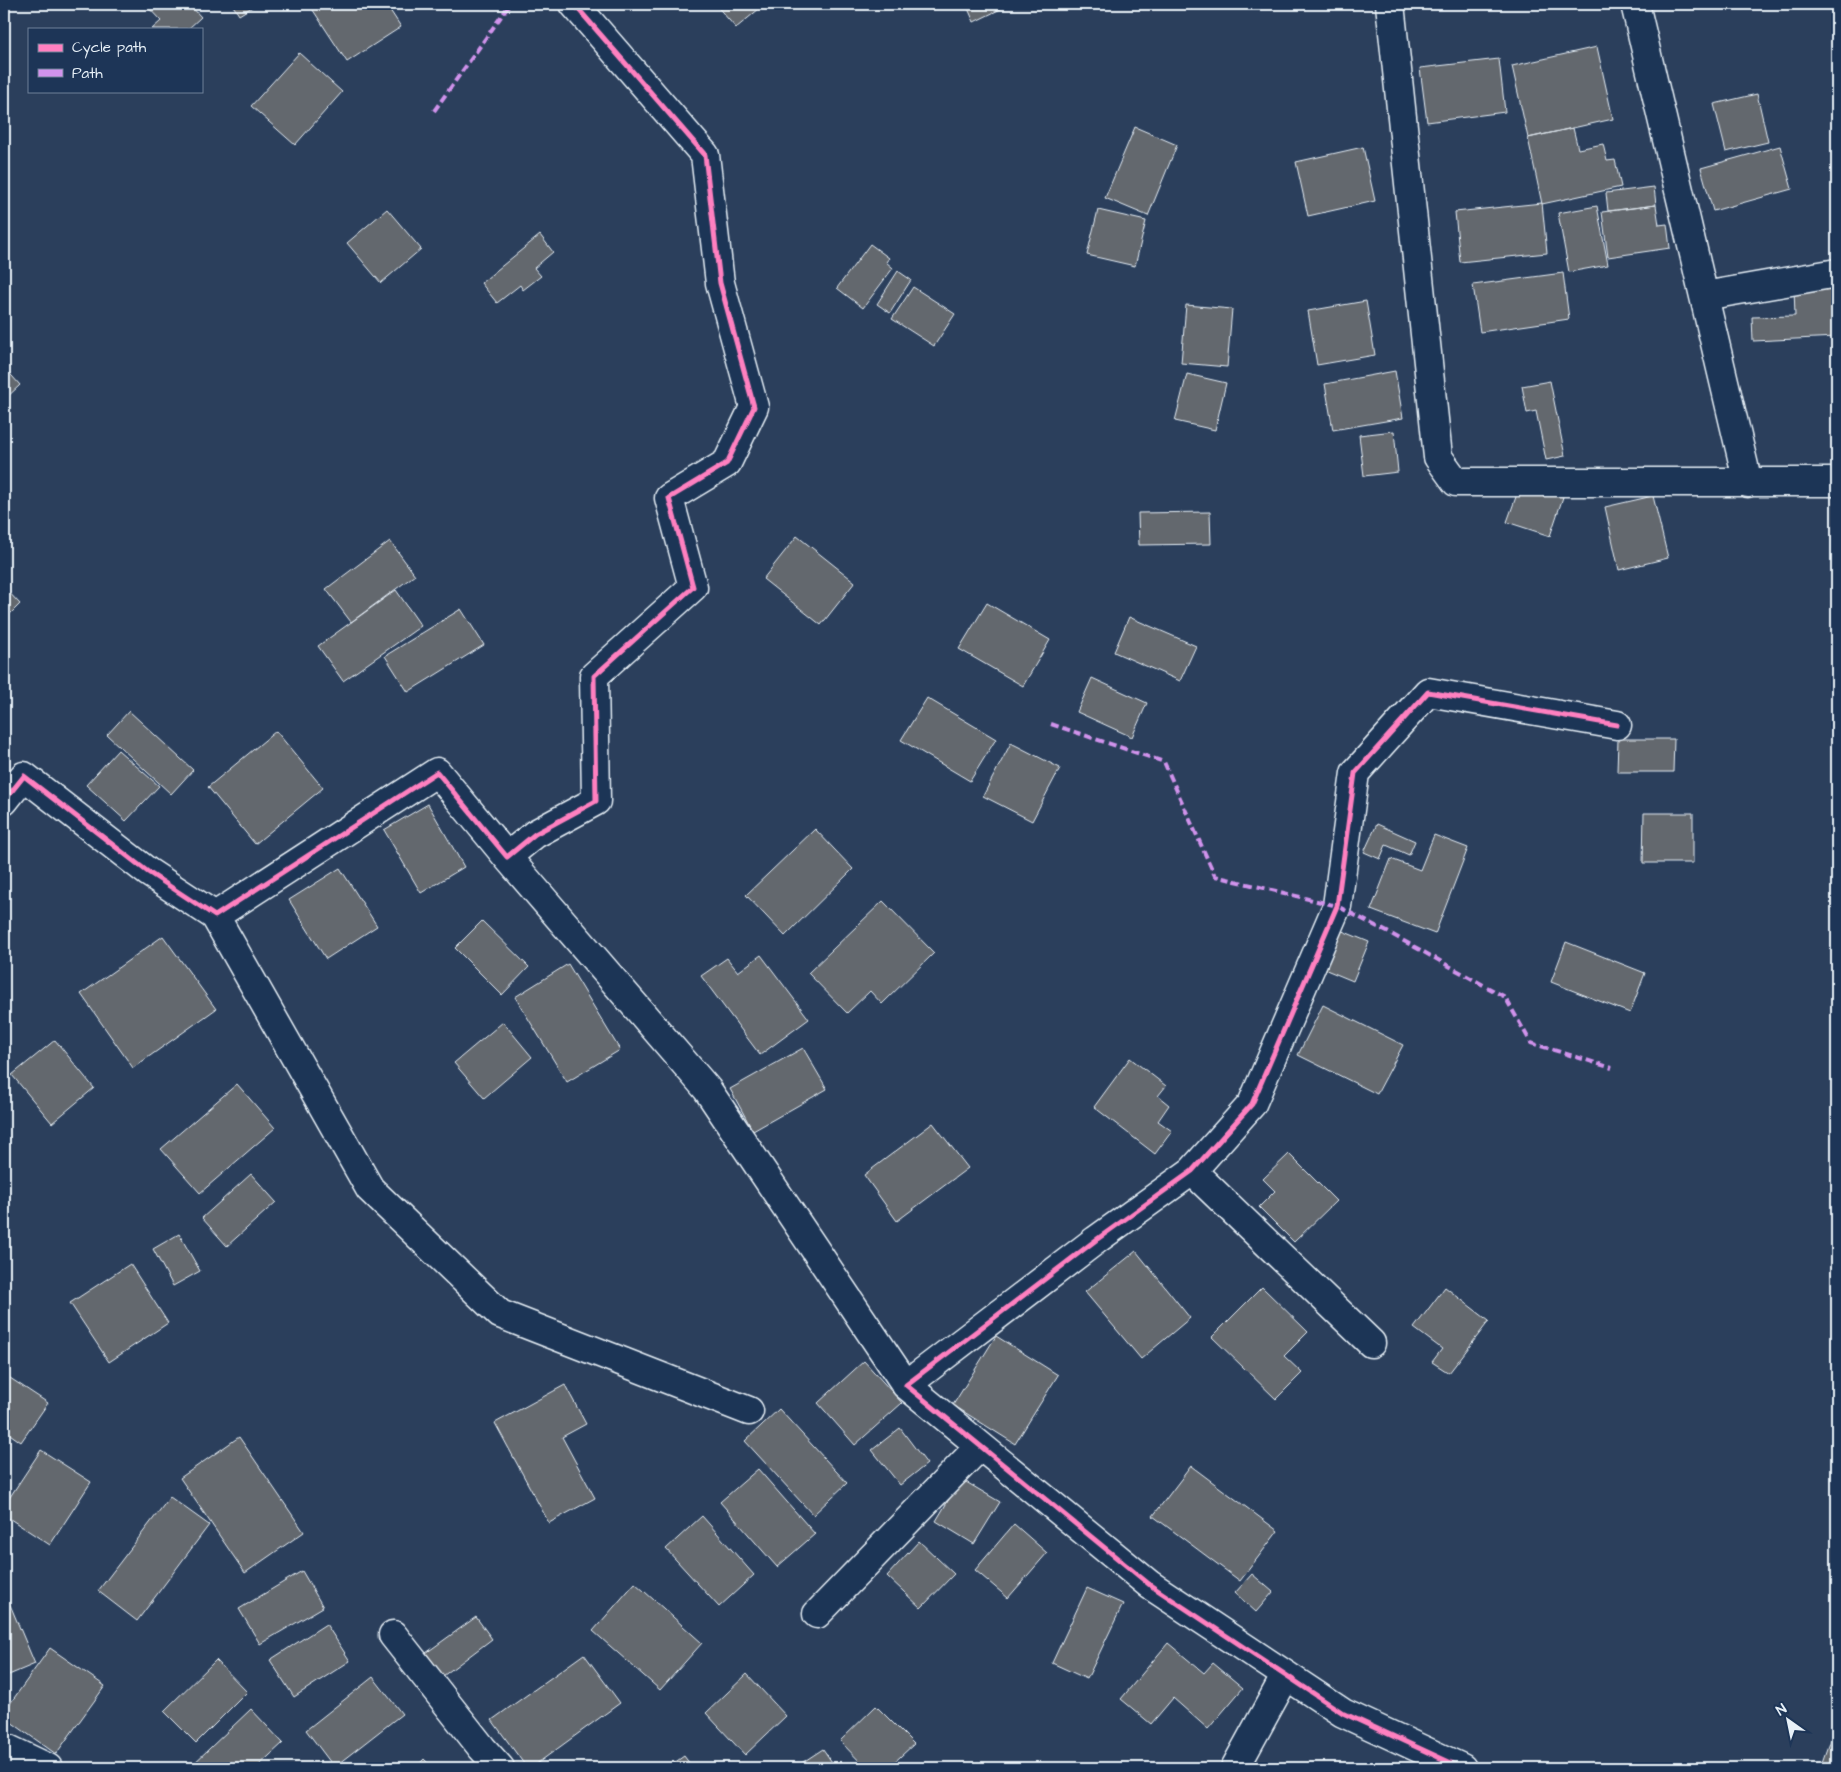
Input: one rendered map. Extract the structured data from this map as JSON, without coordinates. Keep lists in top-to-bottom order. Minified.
{"legend":["Cycle path","Path"],"north":"top left"}
